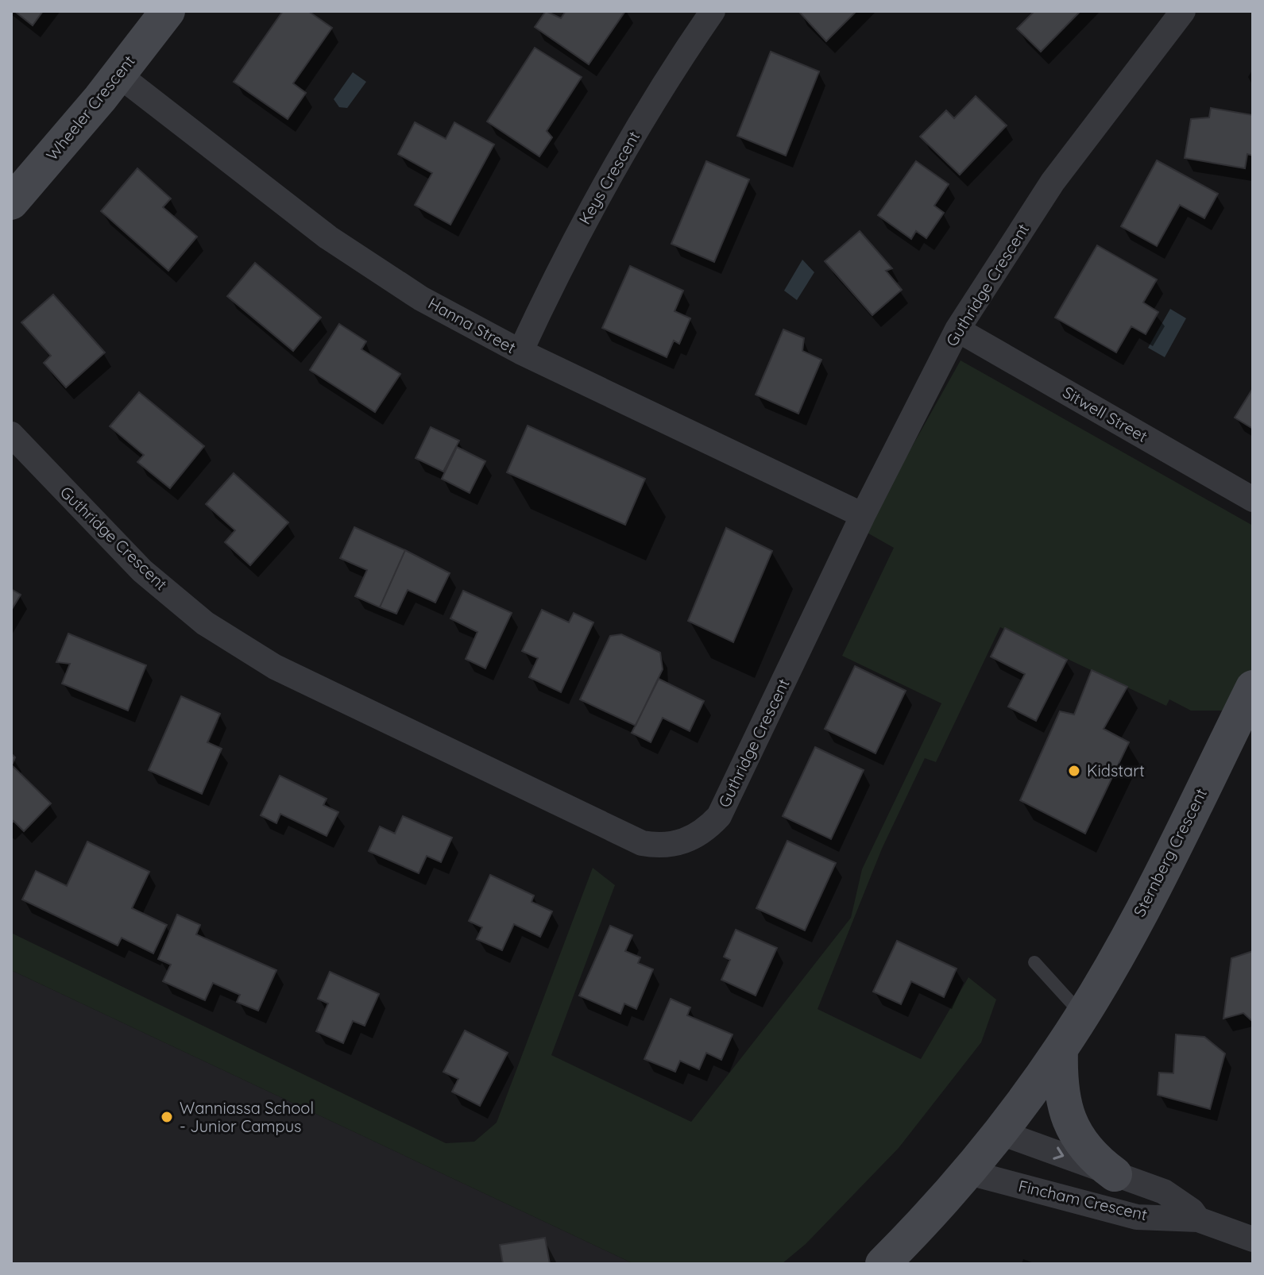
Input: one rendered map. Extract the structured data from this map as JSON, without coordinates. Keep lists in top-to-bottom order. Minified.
{"streets":{"street":["Wheeler Crescent","Keys Crescent","Guthridge Crescent","Hanna Street","Sitwell Street","Sternberg Crescent","Fincham Crescent"]},"crossings":[["Wheeler Crescent","Hanna Street"],["Keys Crescent","Hanna Street"],["Guthridge Crescent","Hanna Street"],["Guthridge Crescent","Sitwell Street"],["Sternberg Crescent","Fincham Crescent"]],"places":["Kidstart","Wanniassa School - Junior Campus"]}
